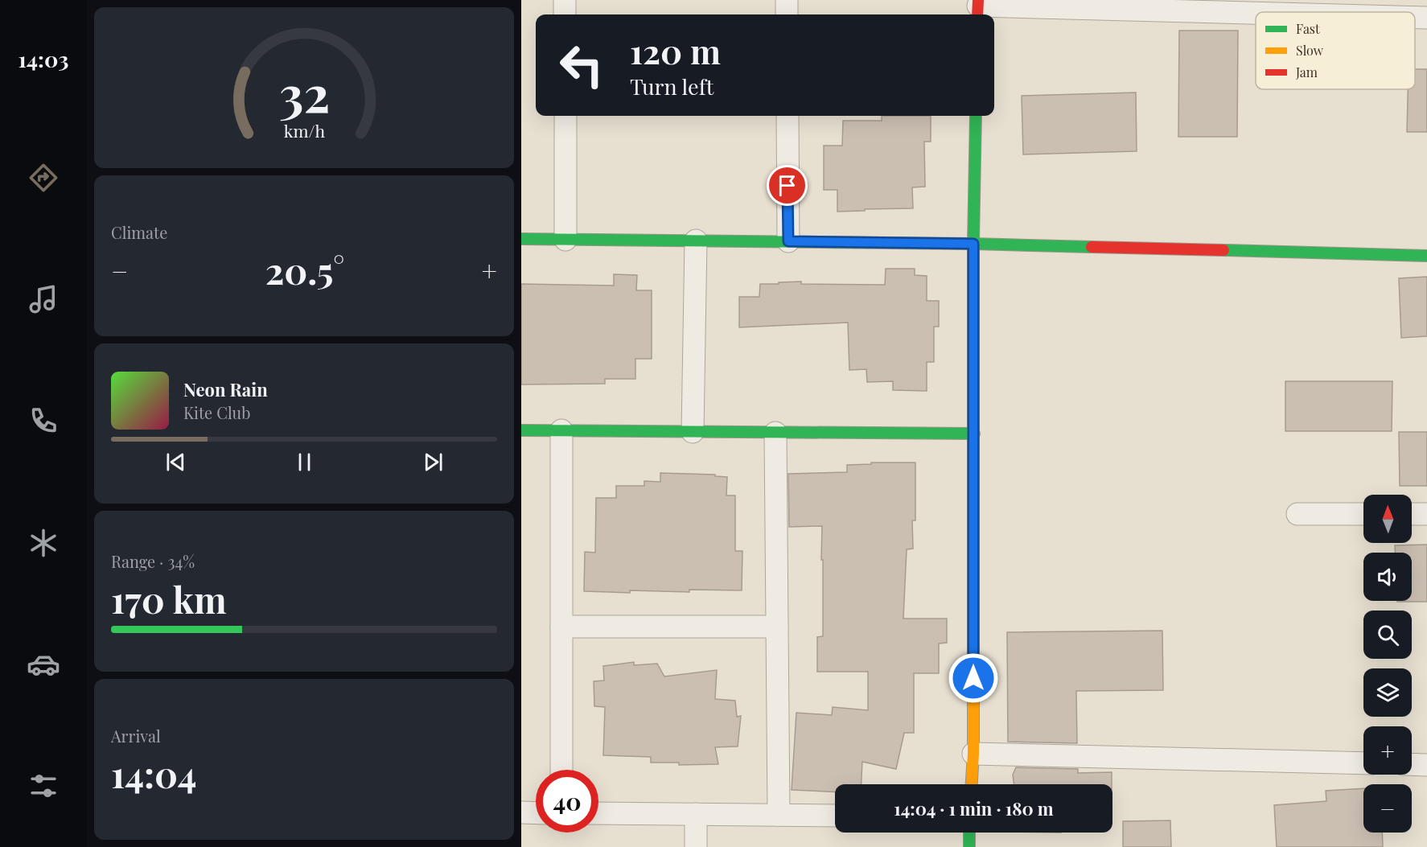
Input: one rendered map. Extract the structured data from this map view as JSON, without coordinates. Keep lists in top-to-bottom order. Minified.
{"legend":["Fast","Slow","Jam"],"north":"top","page":{"tabs":"14:03","turn":["120 m","Turn left"],"tile":["Climate",["Range · 34%","170 km"],["Arrival","14:04"]],"heat":["−","20.5°","+"],"song":["Neon Rain","Kite Club"],"map_buttons":["+","−"],"limit":"40","trip":"14:04 · 1 min · 180 m","gauge":["32","km/h"]}}
